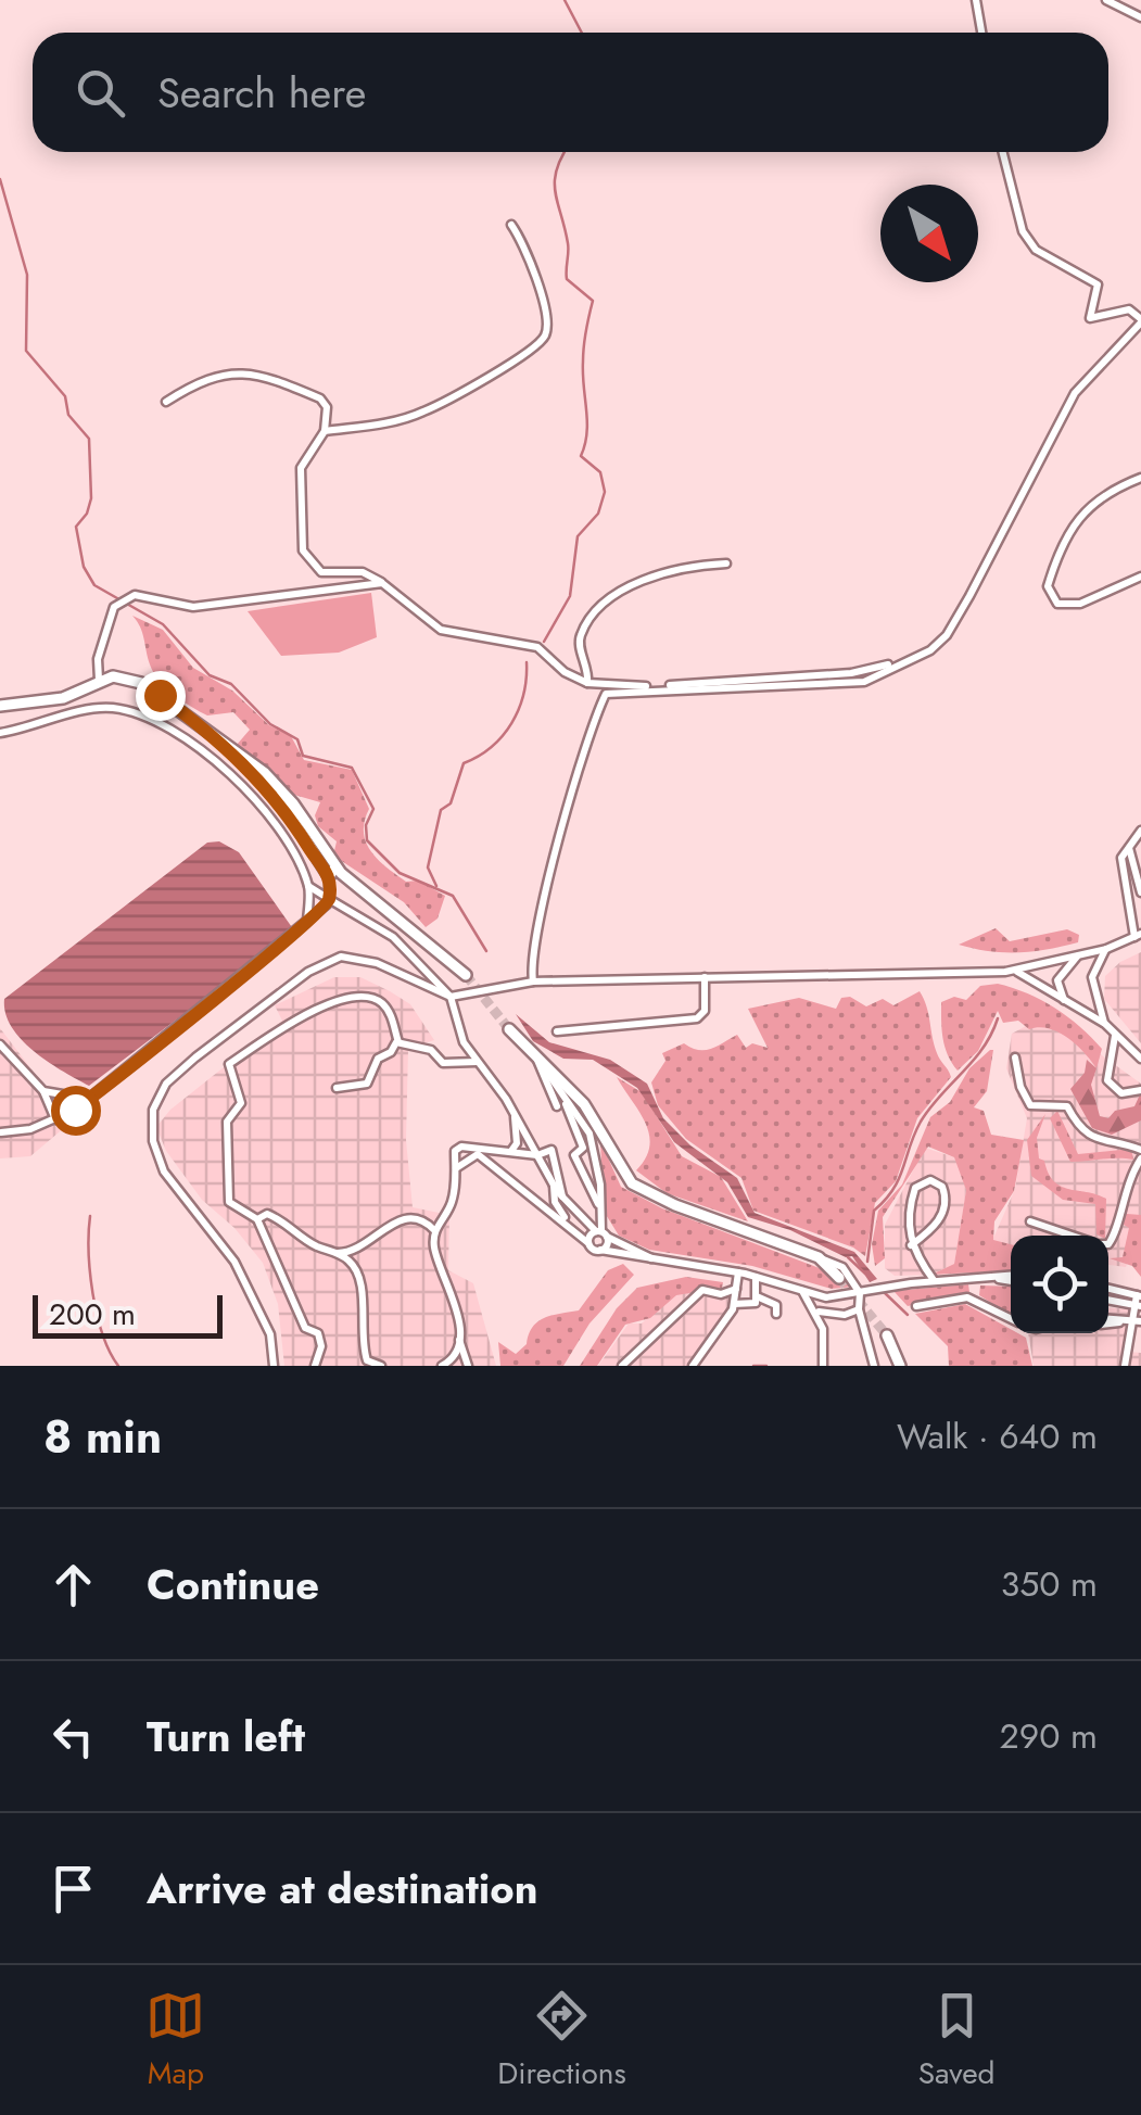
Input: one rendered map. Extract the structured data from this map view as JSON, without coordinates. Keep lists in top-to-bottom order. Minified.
{"scale_bar":"200 m","north":"bottom right","page":{"search":"Search here","scale":"200 m","heading":["8 min","Walk · 640 m"],"list":[["Continue","350 m"],["Turn left","290 m"],"Arrive at destination"],"nav":["Map","Directions","Saved"]}}
